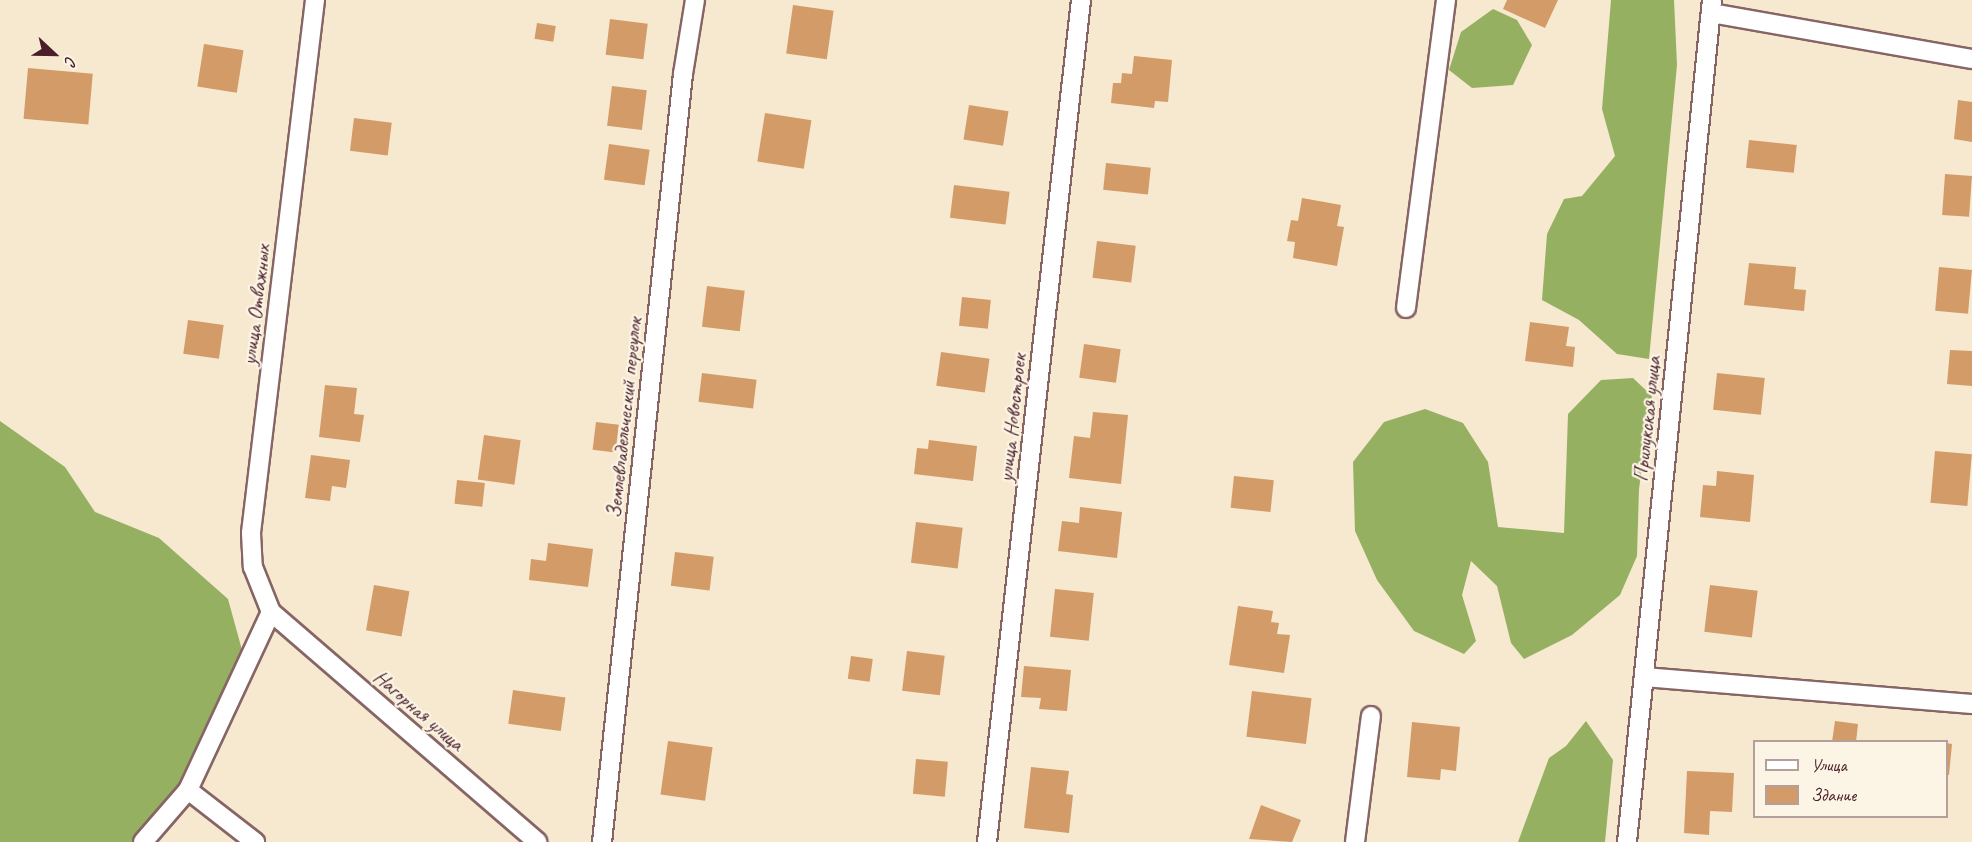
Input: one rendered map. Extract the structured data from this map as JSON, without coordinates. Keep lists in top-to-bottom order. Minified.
{"streets":{"street":["улица Отважных","Землевладельческий переулок","улица Новостроек","Прилукская улица","Нагорная улица"]},"crossings":[["улица Отважных","Нагорная улица"]],"legend":["Улица","Здание"],"north":"right"}
